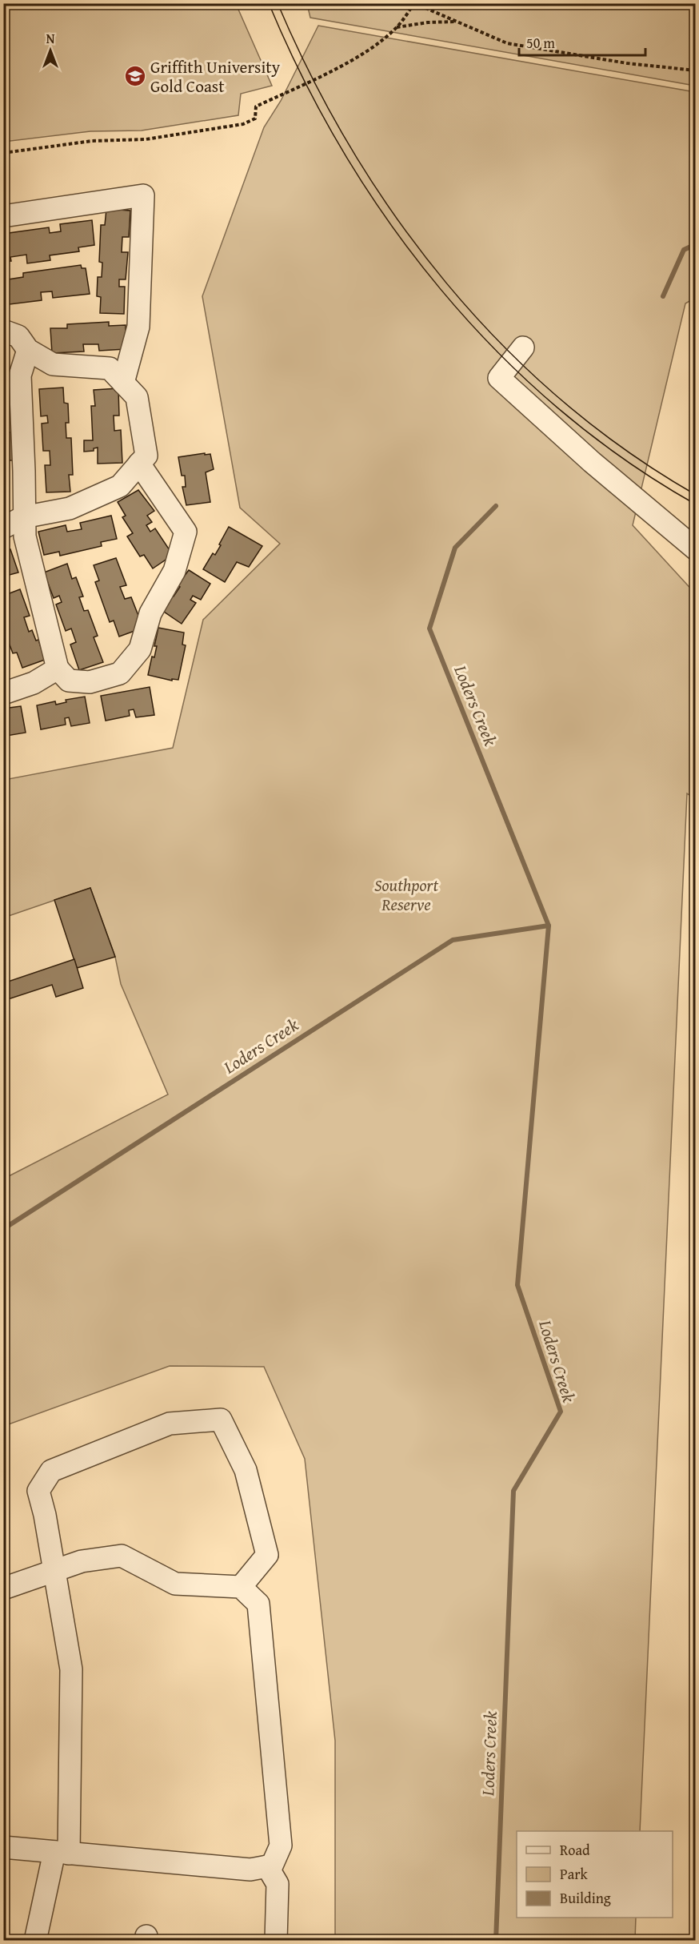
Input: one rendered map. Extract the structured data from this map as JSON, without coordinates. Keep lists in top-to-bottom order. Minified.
{"water":["Loders Creek"],"parks":["Southport Reserve"],"places":{"school or university":["Griffith University Gold Coast"]},"legend":["Road","Park","Building"],"scale_bar":"50 m","north":"top"}
